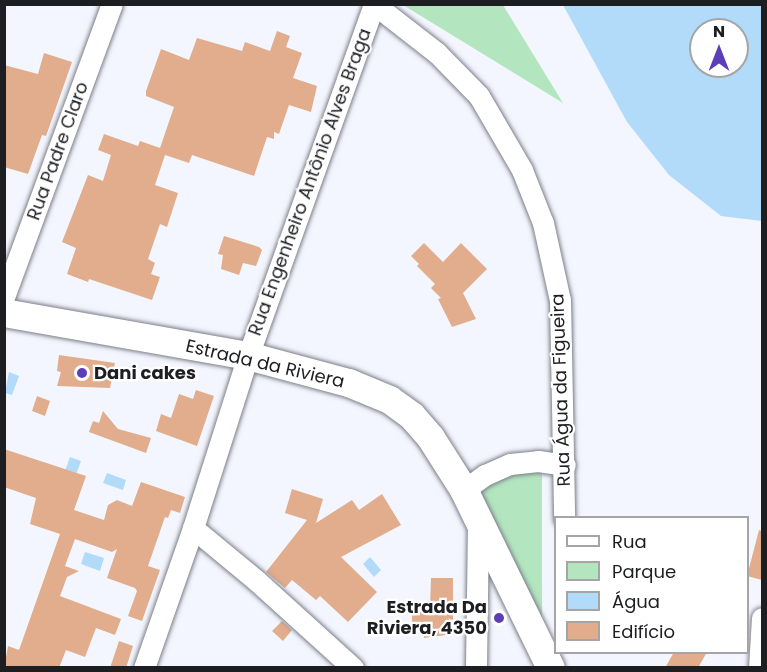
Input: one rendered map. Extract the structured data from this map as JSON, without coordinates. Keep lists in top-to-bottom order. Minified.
{"streets":{"street":["Rua Padre Claro","Rua Engenheiro Antônio Alves Braga","Estrada da Riviera","Rua Água da Figueira"]},"crossings":[["Rua Engenheiro Antônio Alves Braga","Estrada da Riviera"],["Rua Engenheiro Antônio Alves Braga","Rua Água da Figueira"]],"places":["Dani cakes","Estrada Da Riviera, 4350"],"legend":["Rua","Parque","Água","Edifício"],"north":"top"}
